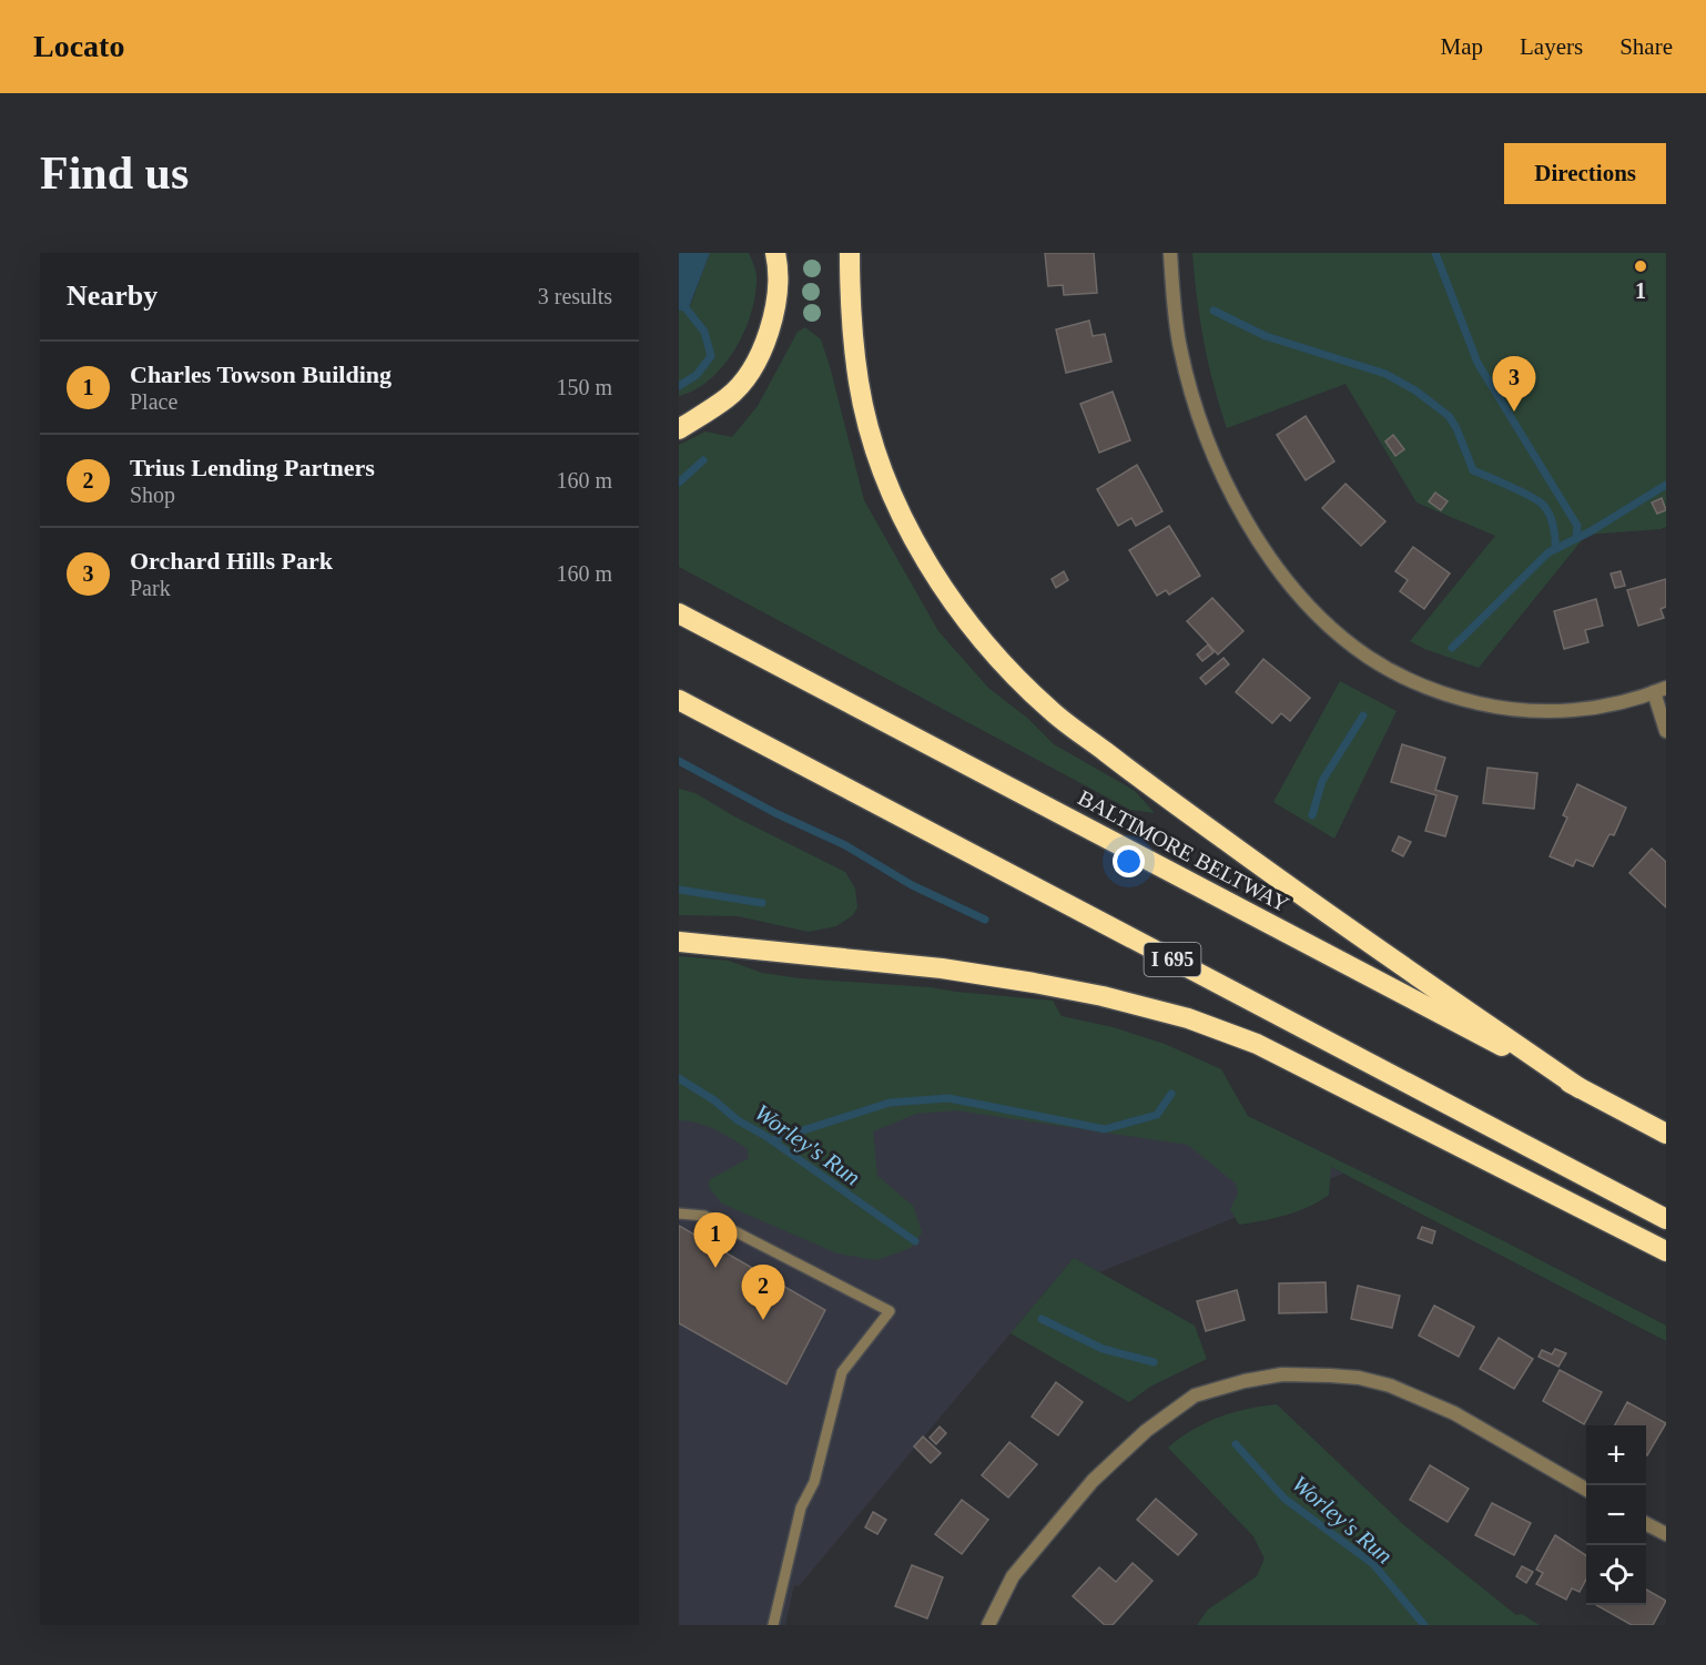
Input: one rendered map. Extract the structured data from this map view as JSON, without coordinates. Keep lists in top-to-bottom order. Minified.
{"streets":{"highway":["BALTIMORE BELTWAY","I 695"]},"water":["Worley's Run"],"places":["1"],"page":{"header":"Locato","nav":["Map","Layers","Share"],"buttons":"Directions","title":"Find us","heading":["Nearby","3 results"],"list":[{"mark":"1","name":"Charles Towson Building","note":"Place","value":"150 m"},{"mark":"2","name":"Trius Lending Partners","note":"Shop","value":"160 m"},{"mark":"3","name":"Orchard Hills Park","note":"Park","value":"160 m"}],"pins":["3","1","2"],"map_buttons":["+","−"]}}
